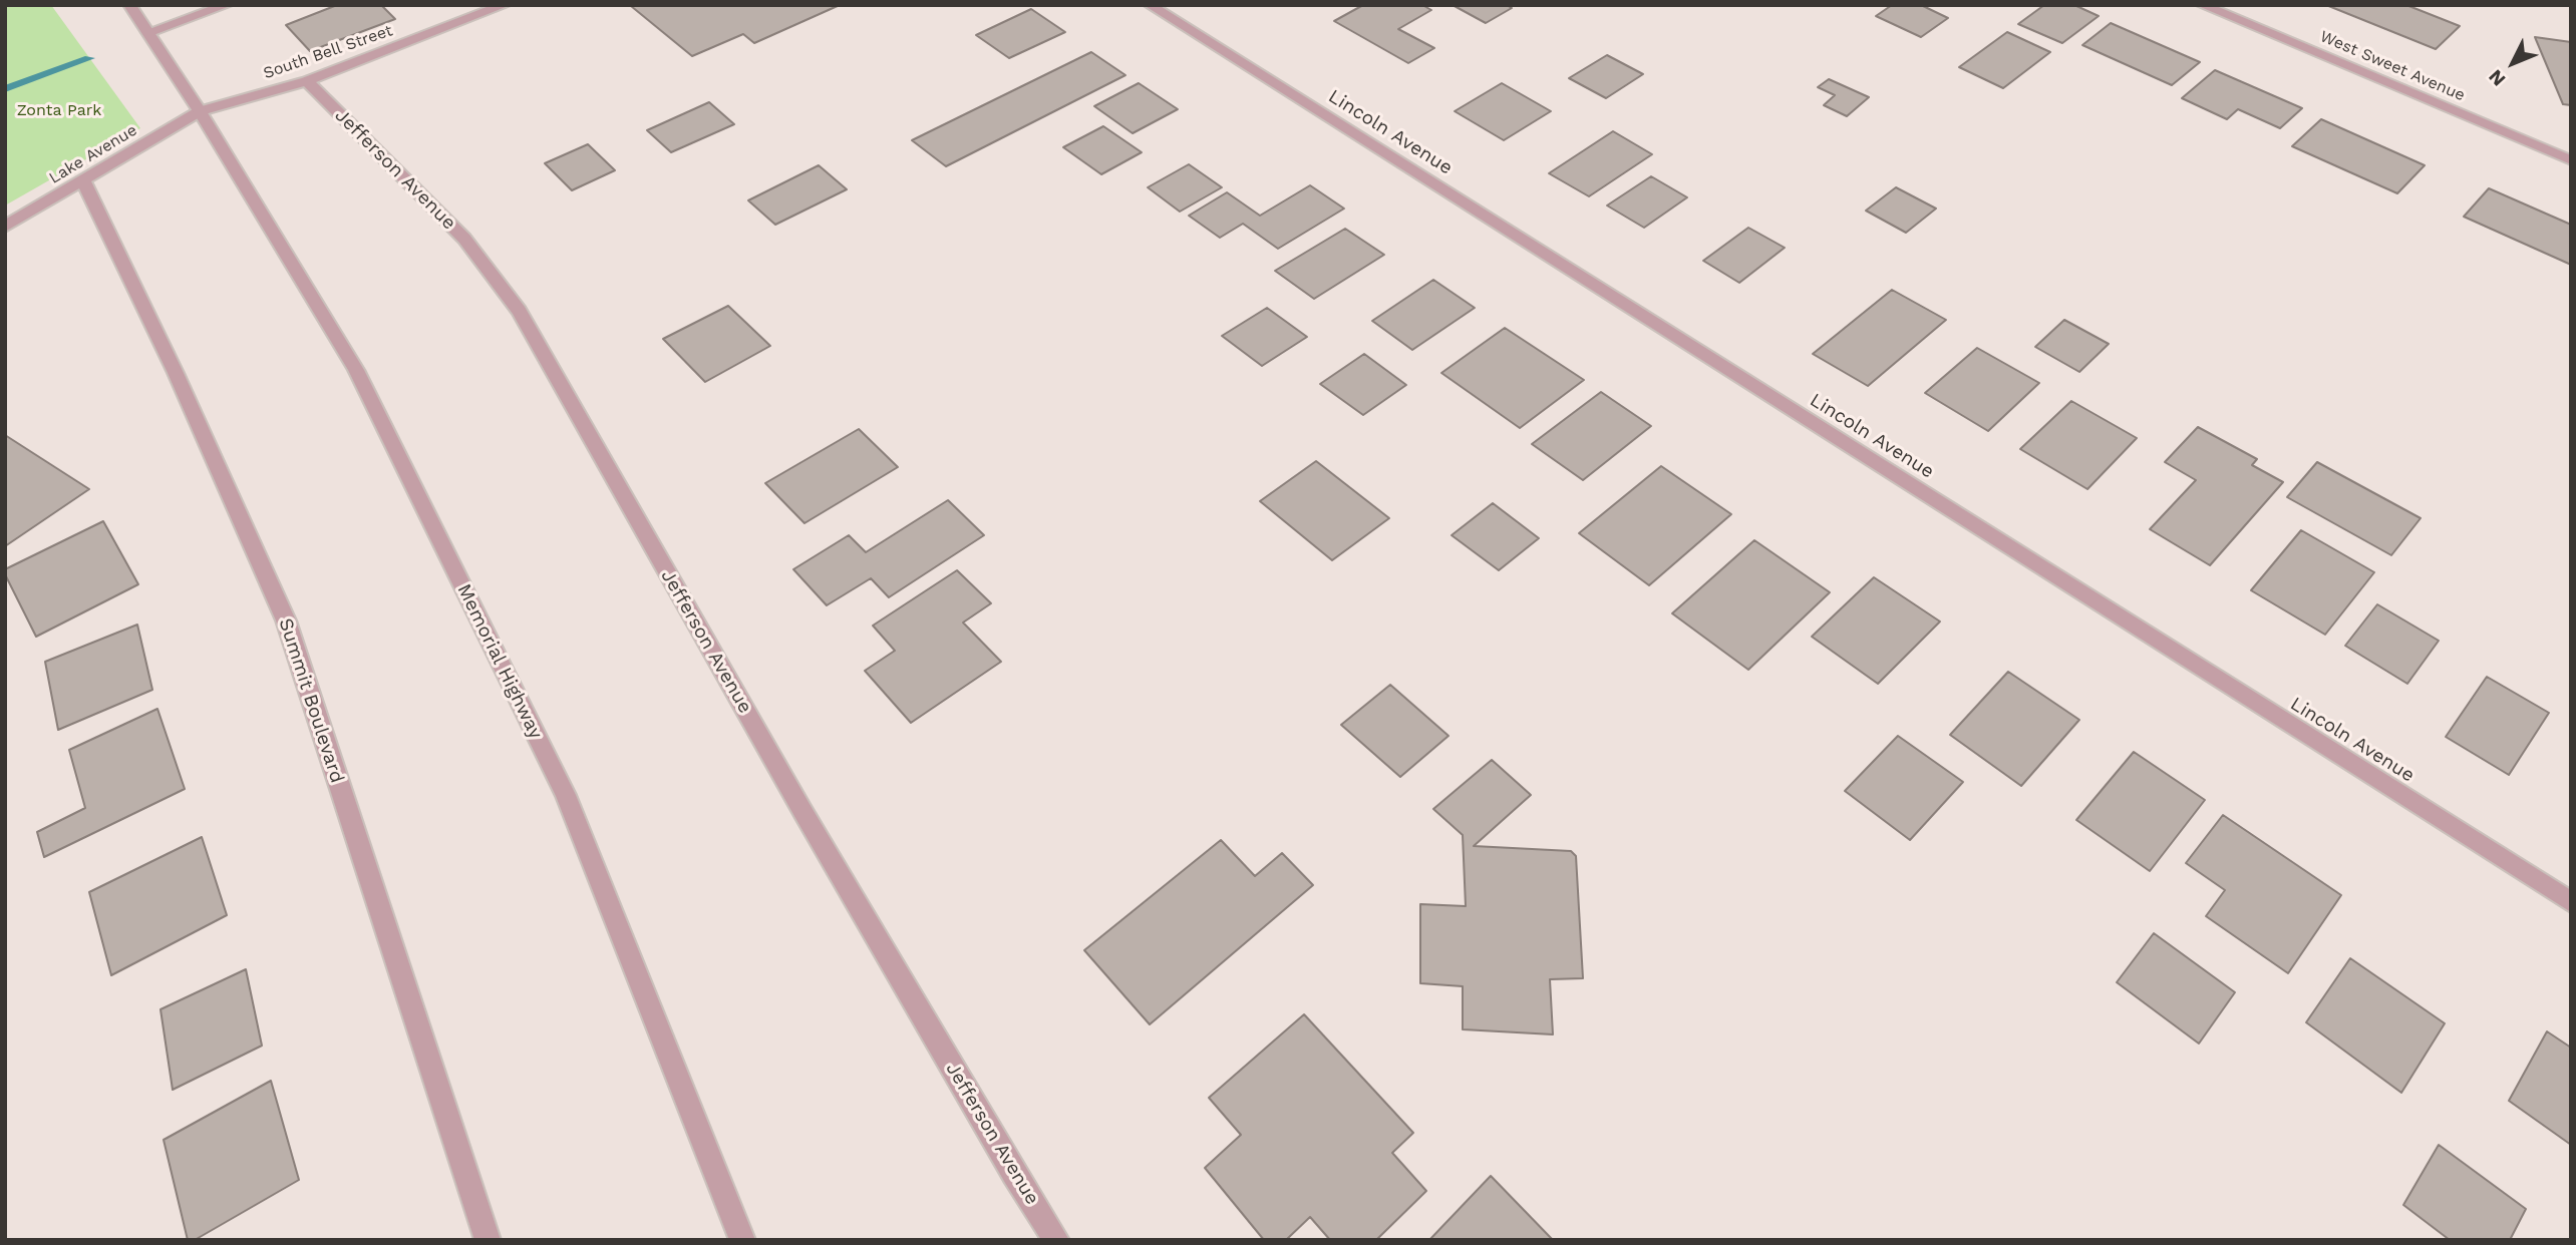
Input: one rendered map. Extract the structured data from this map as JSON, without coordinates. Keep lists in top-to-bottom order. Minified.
{"streets":{"street":["South Bell Street","West Sweet Avenue","Lincoln Avenue","Lake Avenue","Jefferson Avenue","Memorial Highway","Summit Boulevard"]},"crossings":[["South Bell Street","Lake Avenue"],["South Bell Street","Jefferson Avenue"],["South Bell Street","Memorial Highway"],["Lake Avenue","Memorial Highway"],["Lake Avenue","Summit Boulevard"]],"parks":["Zonta Park"],"north":"bottom left"}
